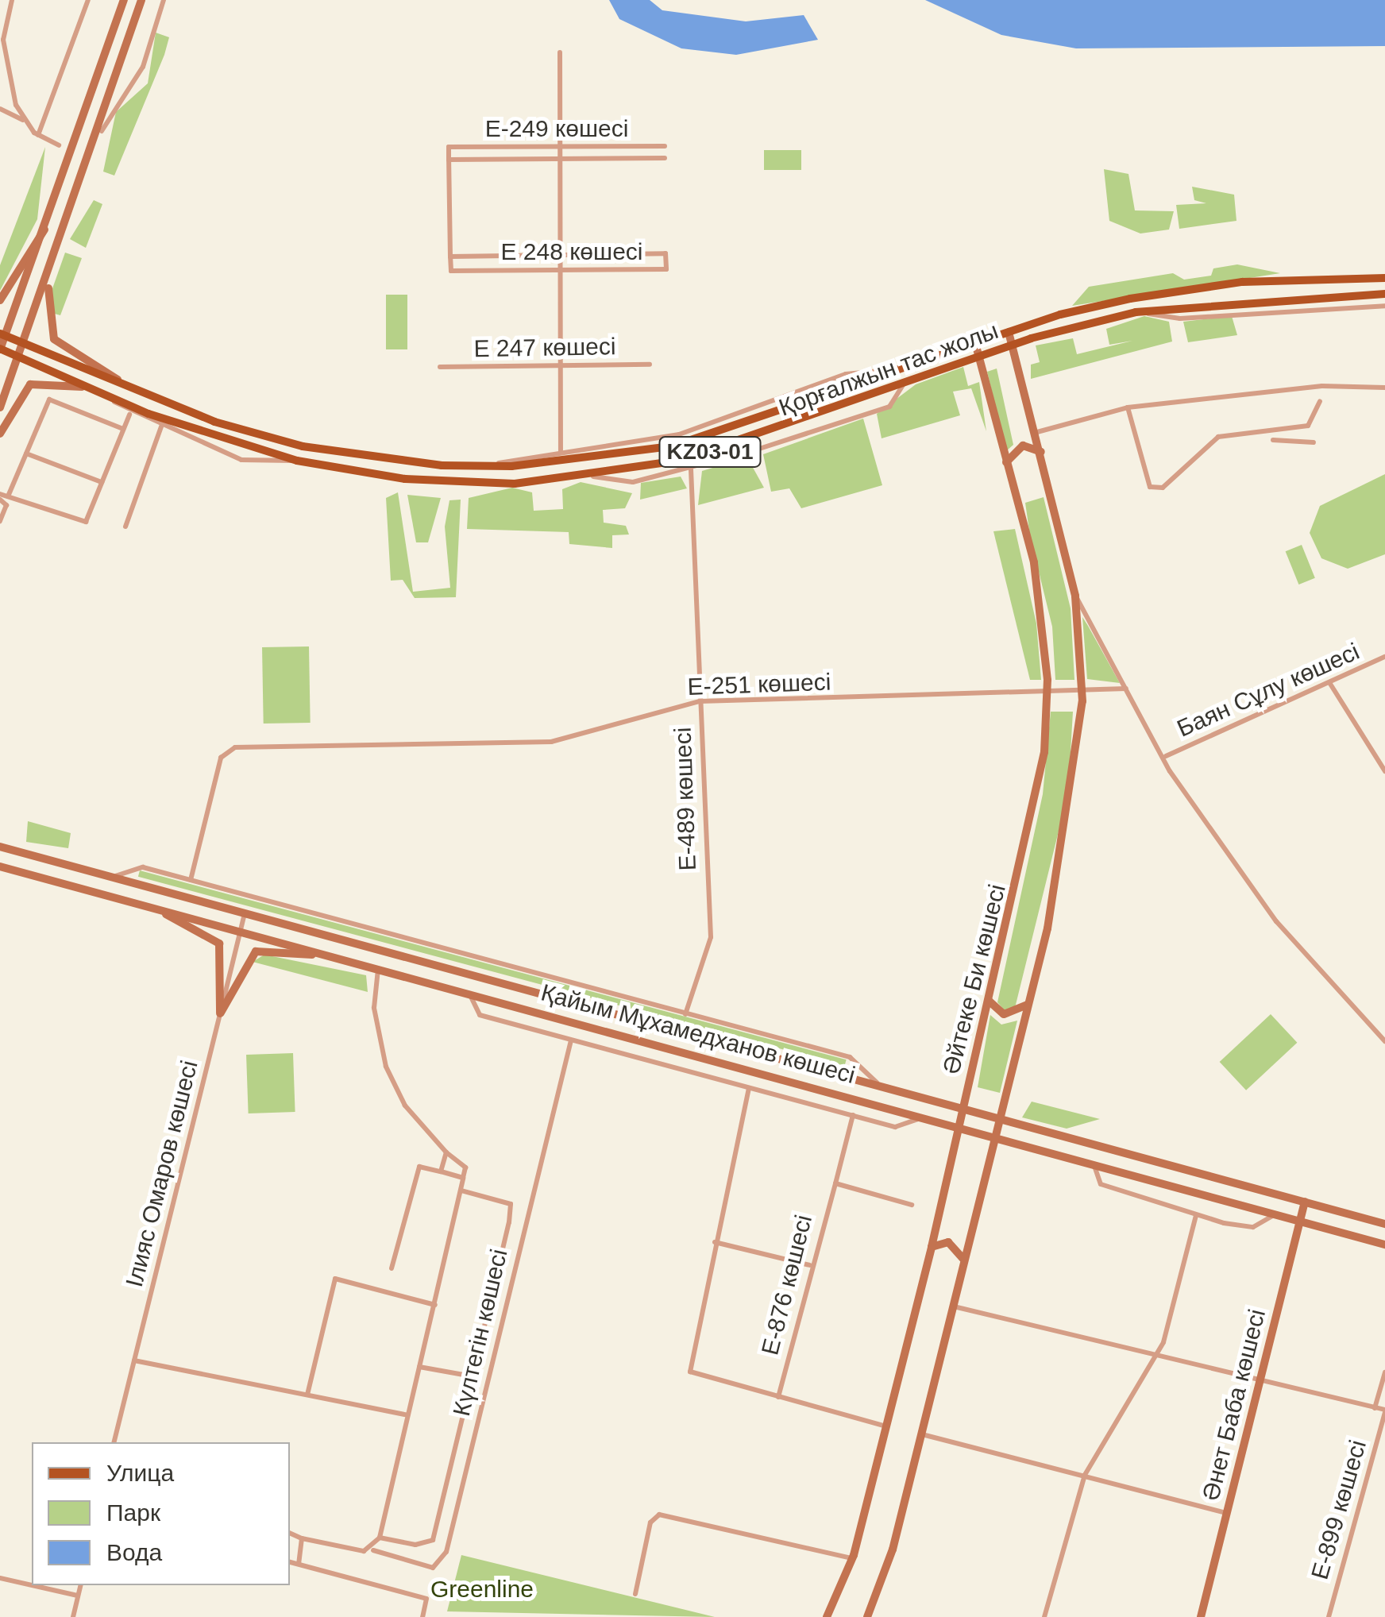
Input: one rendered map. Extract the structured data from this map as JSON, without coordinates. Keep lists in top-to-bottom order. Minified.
{"streets":{"main road":["Қорғалжын тас жолы","KZ03-01","Әйтеке Би көшесі","Қайым Мұхамедханов көшесі","Әнет Баба көшесі"],"street":["Е-249 көшесі","Е 248 көшесі","Е 247 көшесі","Е-251 көшесі","Баян Сұлу көшесі","Е-489 көшесі","Ілияс Омаров көшесі","Е-876 көшесі","Күлтегін көшесі","Е-899 көшесі"]},"crossings":[["Қорғалжын тас жолы","Әйтеке Би көшесі"],["Е-251 көшесі","Е-489 көшесі"],["Е-251 көшесі","Әйтеке Би көшесі"],["Әйтеке Би көшесі","Қайым Мұхамедханов көшесі"],["Қайым Мұхамедханов көшесі","Ілияс Омаров көшесі"],["Қайым Мұхамедханов көшесі","Әнет Баба көшесі"],["Әнет Баба көшесі","Е-899 көшесі"]],"parks":["Greenline"],"legend":["Улица","Парк","Вода"]}
